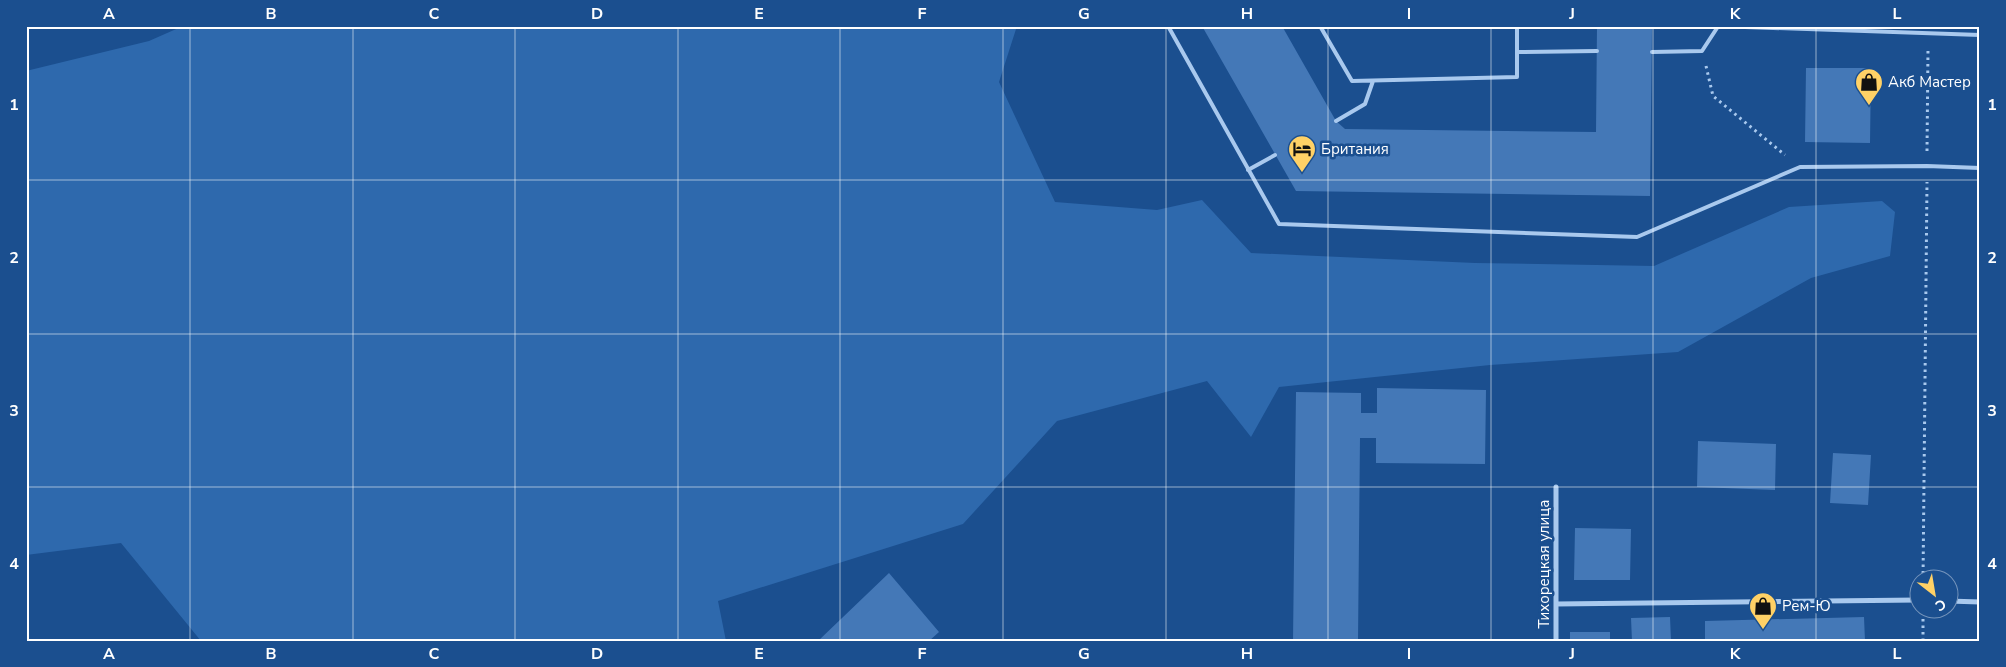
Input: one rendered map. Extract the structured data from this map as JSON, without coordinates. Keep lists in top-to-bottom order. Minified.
{"streets":{"street":["Тихорецкая улица"]},"places":{"shop":["Акб Мастер","Рем-Ю"],"hotel":["Британия"]},"north":"bottom right","grid":{"columns":["A","B","C","D","E","F","G","H","I","J","K","L"],"rows":["1","2","3","4"]}}
